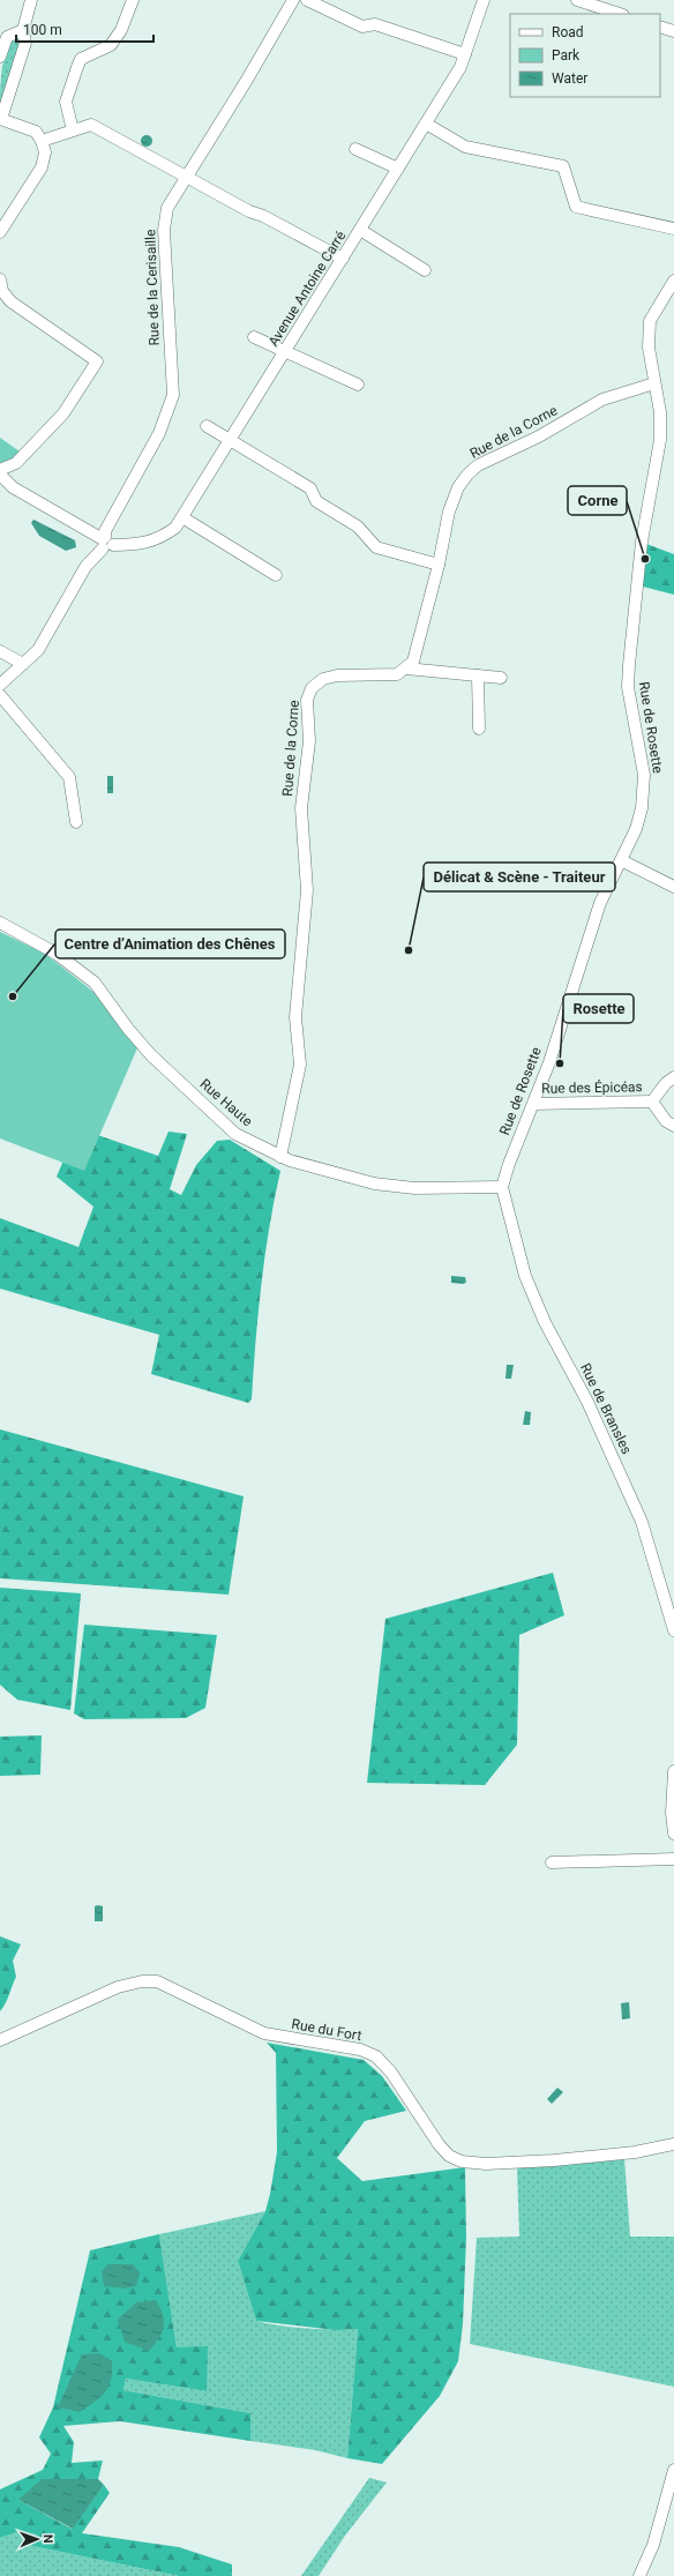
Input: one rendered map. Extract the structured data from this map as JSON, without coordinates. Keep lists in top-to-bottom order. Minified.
{"streets":{"street":["Rue de la Cerisaille","Avenue Antoine Carré","Rue de la Corne","Rue de Rosette","Rue des Épicéas","Rue Haute","Rue de Bransles","Rue du Fort"]},"crossings":[["Rue de la Cerisaille","Avenue Antoine Carré"],["Rue de la Corne","Rue de Rosette"],["Rue de la Corne","Rue Haute"],["Rue de Rosette","Rue des Épicéas"],["Rue de Rosette","Rue Haute"],["Rue de Rosette","Rue de Bransles"],["Rue Haute","Rue de Bransles"]],"places":["Corne","Délicat & Scène - Traiteur","Centre d’Animation des Chênes","Rosette"],"legend":["Road","Park","Water"],"scale_bar":"100 m","north":"right"}
